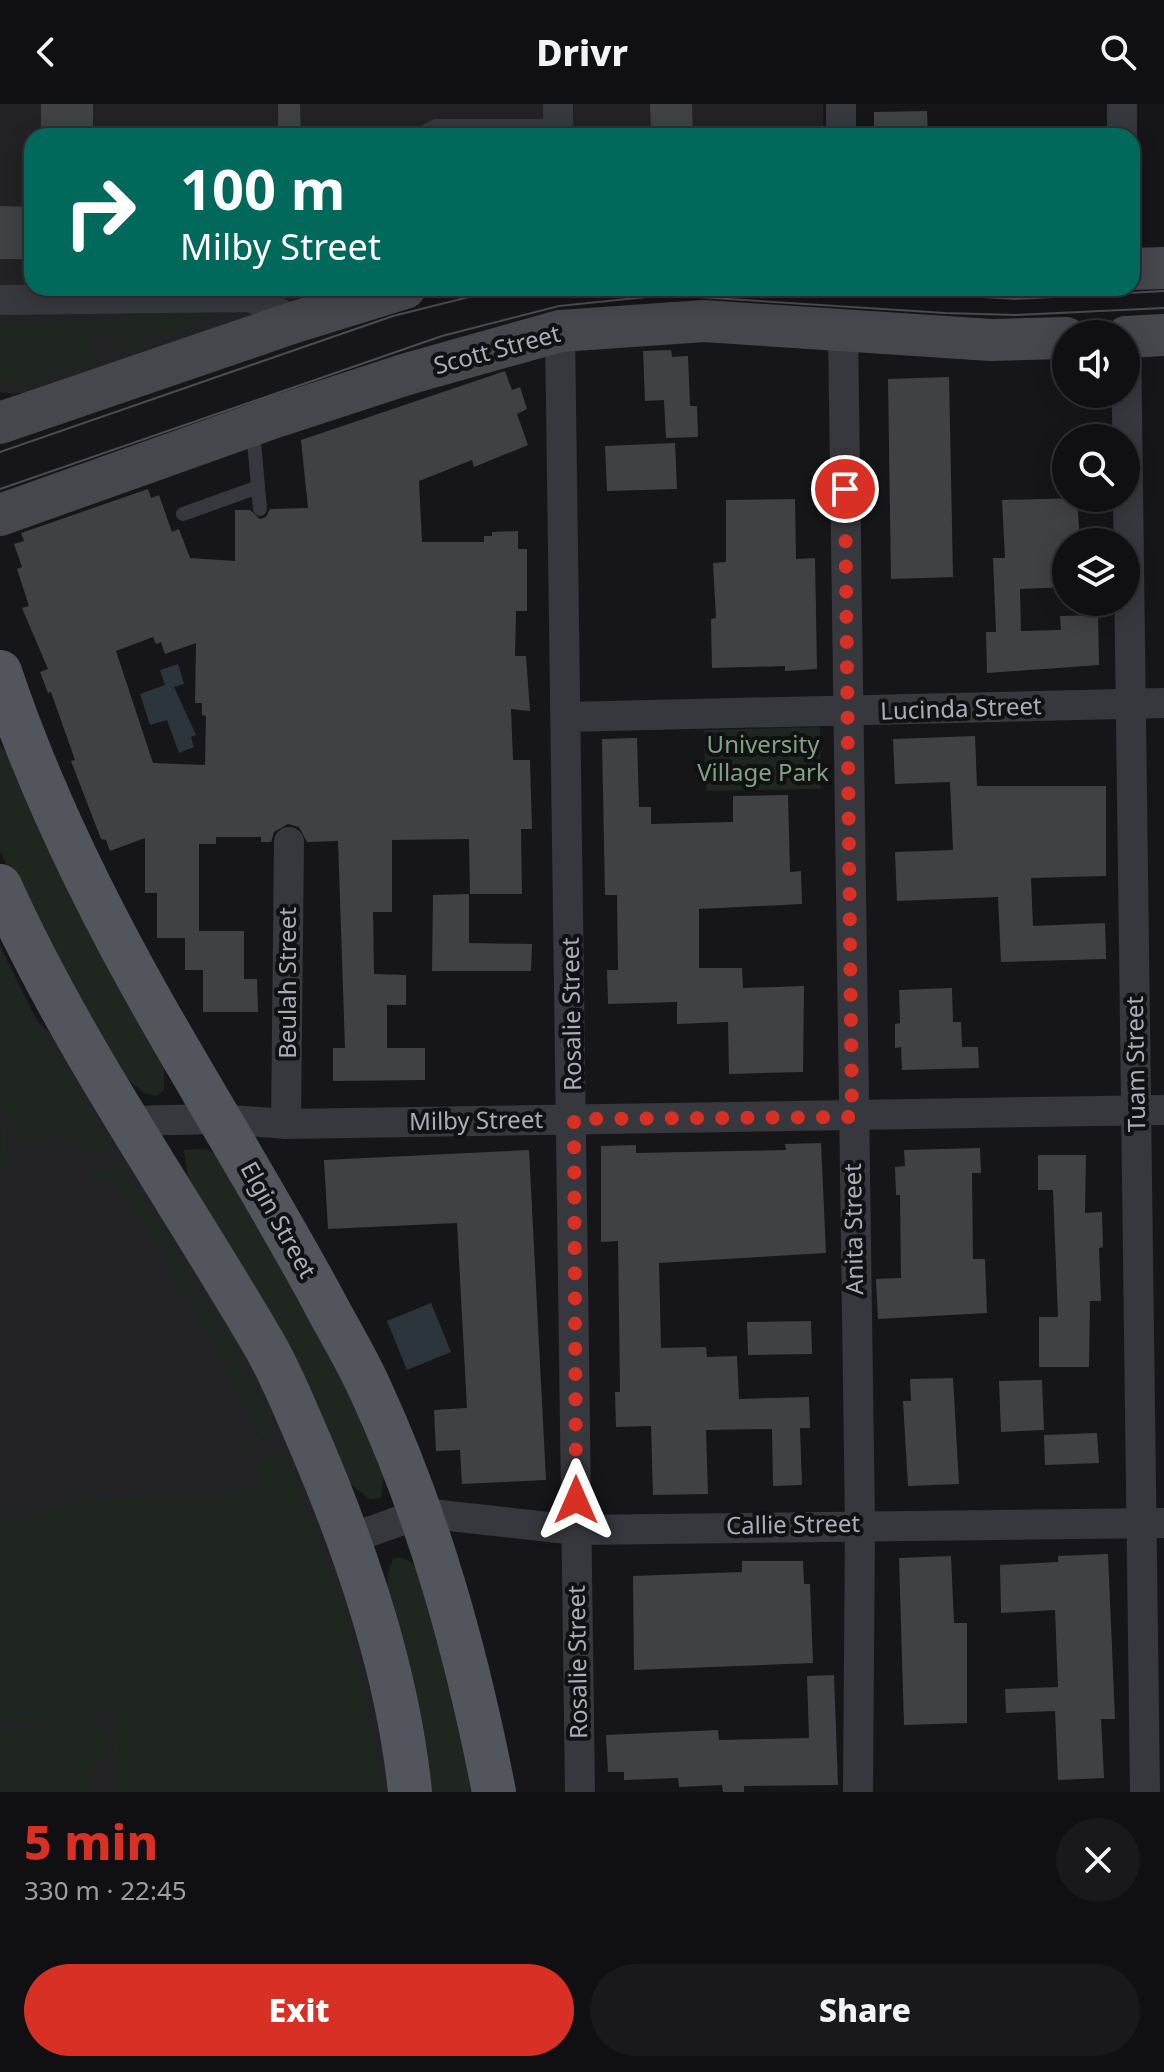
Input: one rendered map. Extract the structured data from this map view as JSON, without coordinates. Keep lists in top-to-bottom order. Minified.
{"streets":{"main road":["Scott Street","Elgin Street"],"street":["Lucinda Street","Beulah Street","Rosalie Street","Tuam Street","Milby Street","Anita Street","Callie Street"]},"crossings":[["Scott Street","Rosalie Street"],["Scott Street","Anita Street"],["Lucinda Street","Rosalie Street"],["Lucinda Street","Tuam Street"],["Lucinda Street","Anita Street"],["Beulah Street","Milby Street"],["Rosalie Street","Milby Street"],["Rosalie Street","Callie Street"],["Tuam Street","Milby Street"],["Tuam Street","Callie Street"],["Milby Street","Elgin Street"],["Milby Street","Anita Street"],["Elgin Street","Callie Street"],["Anita Street","Callie Street"]],"parks":["University Village Park"],"page":{"header":"Drivr","turn":["100 m","Milby Street"],"heading":["5 min","330 m · 22:45"],"buttons":["Exit","Share"]}}
